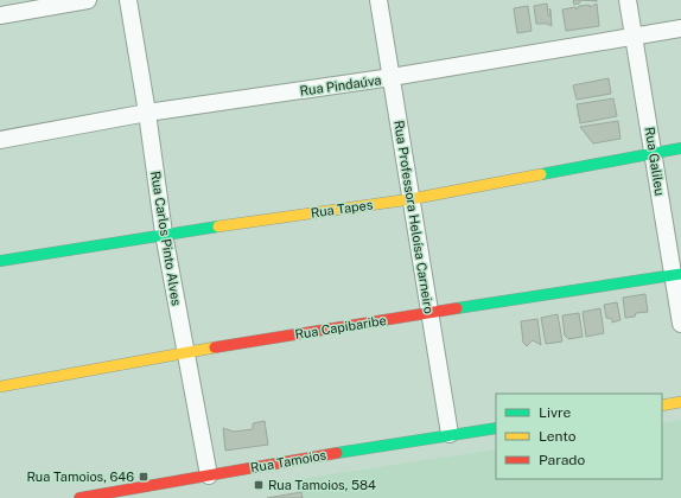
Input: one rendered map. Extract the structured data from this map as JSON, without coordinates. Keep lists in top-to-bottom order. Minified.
{"streets":{"street":["Rua Pindaúva","Rua Galileu","Rua Tapes","Rua Professora Heloísa Carneiro","Rua Carlos Pinto Alves","Rua Capibaribe","Rua Tamoios"]},"crossings":[["Rua Pindaúva","Rua Galileu"],["Rua Pindaúva","Rua Professora Heloísa Carneiro"],["Rua Pindaúva","Rua Carlos Pinto Alves"],["Rua Galileu","Rua Tapes"],["Rua Galileu","Rua Capibaribe"],["Rua Tapes","Rua Professora Heloísa Carneiro"],["Rua Tapes","Rua Carlos Pinto Alves"],["Rua Professora Heloísa Carneiro","Rua Capibaribe"],["Rua Professora Heloísa Carneiro","Rua Tamoios"],["Rua Carlos Pinto Alves","Rua Capibaribe"],["Rua Carlos Pinto Alves","Rua Tamoios"]],"places":{"transit":["Rua Tamoios, 646","Rua Tamoios, 584"]},"legend":["Livre","Lento","Parado"]}
